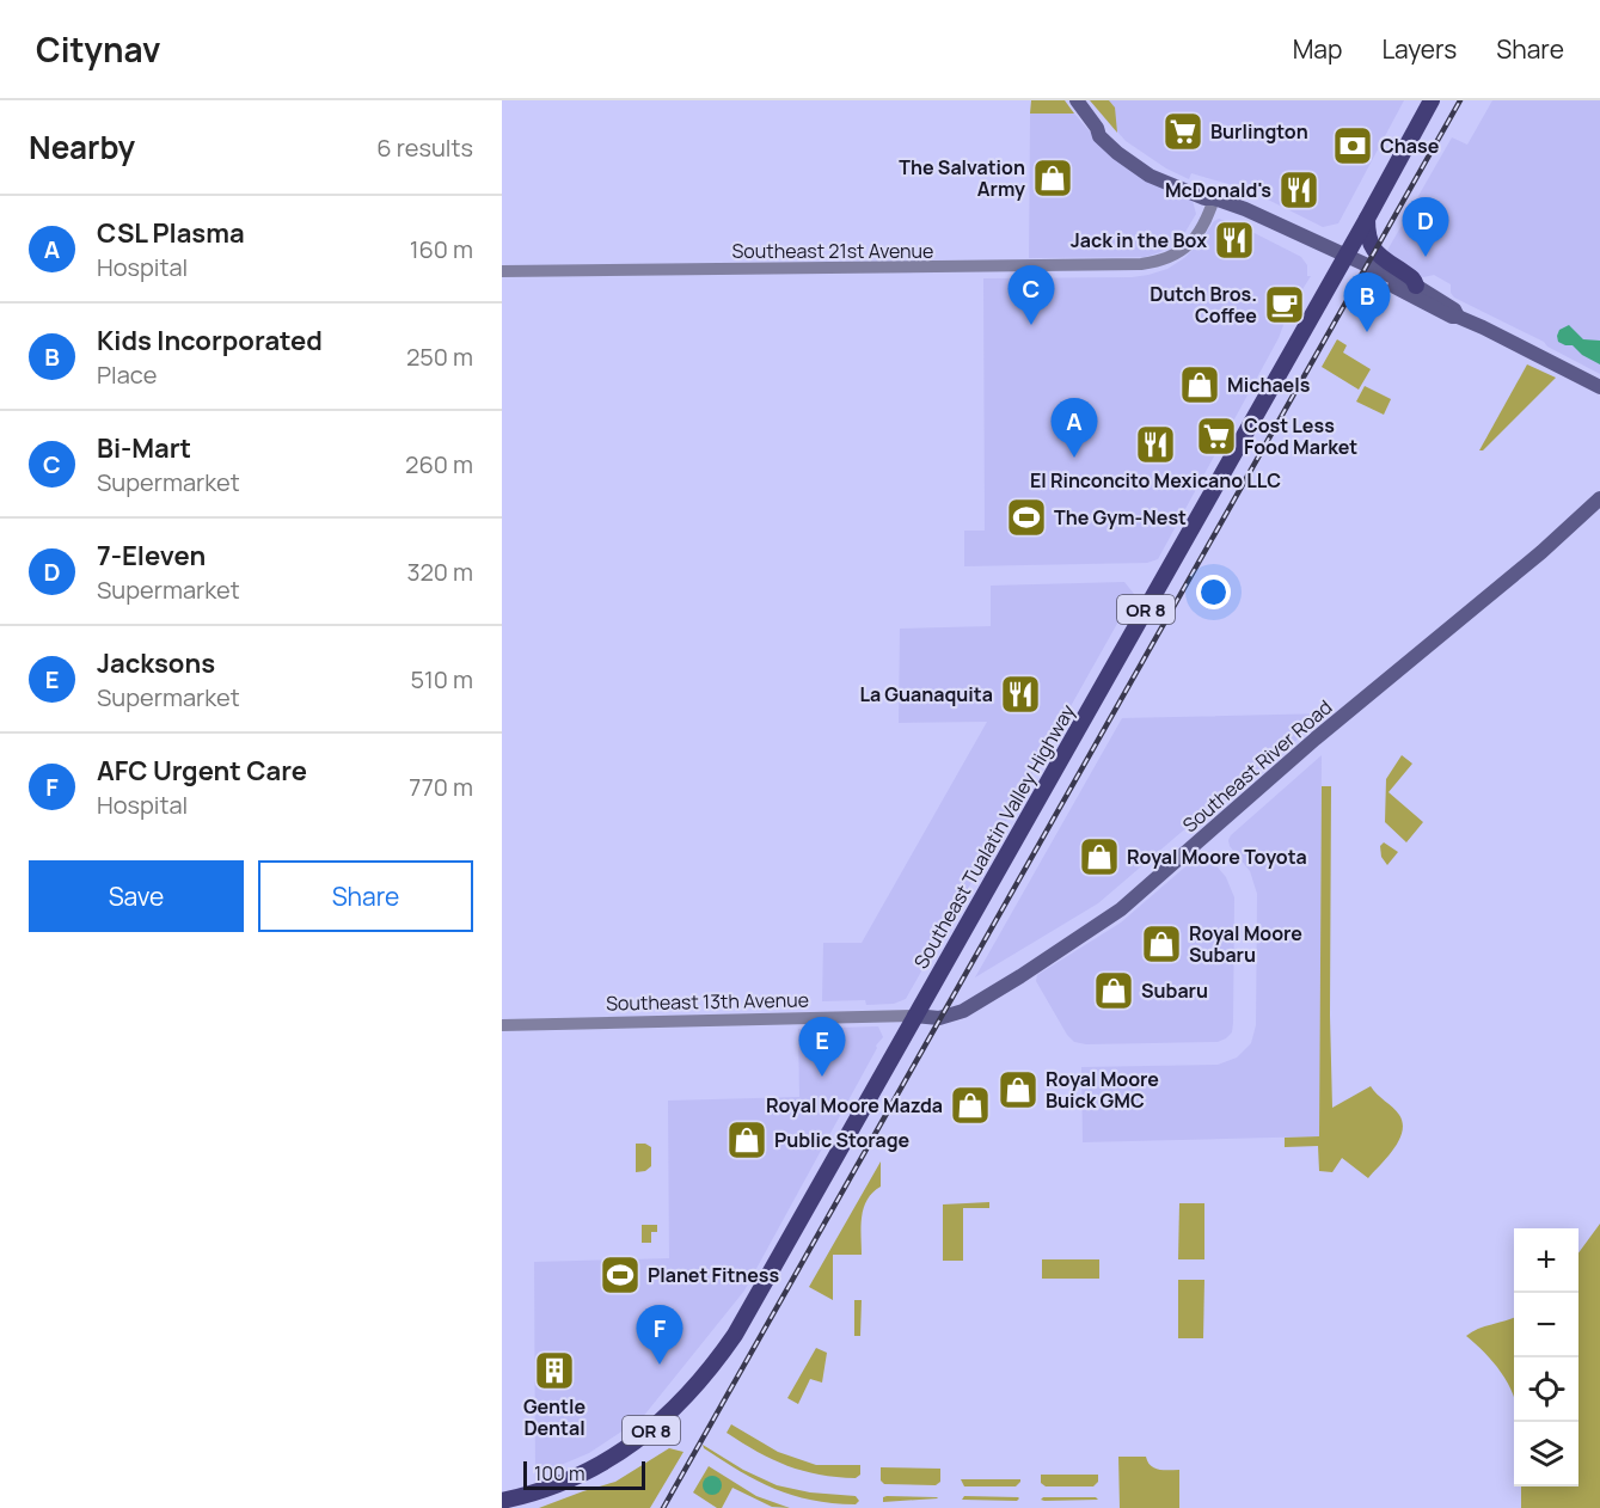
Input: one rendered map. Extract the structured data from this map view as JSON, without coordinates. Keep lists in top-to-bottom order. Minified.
{"streets":{"main road":["OR 8","Southeast River Road","Southeast Tualatin Valley Highway"],"street":["Southeast 21st Avenue","Southeast 13th Avenue"]},"crossings":[["Southeast River Road","Southeast Tualatin Valley Highway"],["Southeast River Road","Southeast 13th Avenue"],["Southeast Tualatin Valley Highway","Southeast 13th Avenue"]],"places":{"supermarket":["Burlington","Cost Less Food Market"],"bank":["Chase"],"shop":["The Salvation Army","Michaels","Royal Moore Toyota","Royal Moore Subaru","Subaru","Royal Moore Buick GMC","Royal Moore Mazda","Public Storage"],"restaurant":["McDonald's","Jack in the Box","El Rinconcito Mexicano LLC","La Guanaquita"],"cafe":["Dutch Bros. Coffee"],"sports":["The Gym-Nest","Planet Fitness"],"building":["Gentle Dental"]},"scale_bar":"100 m","page":{"header":"Citynav","nav":["Map","Layers","Share"],"heading":["Nearby","6 results"],"list":[{"mark":"A","name":"CSL Plasma","note":"Hospital","value":"160 m"},{"mark":"B","name":"Kids Incorporated","note":"Place","value":"250 m"},{"mark":"C","name":"Bi-Mart","note":"Supermarket","value":"260 m"},{"mark":"D","name":"7-Eleven","note":"Supermarket","value":"320 m"},{"mark":"E","name":"Jacksons","note":"Supermarket","value":"510 m"},{"mark":"F","name":"AFC Urgent Care","note":"Hospital","value":"770 m"}],"pins":["D","C","B","A","E","F"],"buttons":["Save","Share"],"map_buttons":["+","−"],"scale":"100 m"}}
